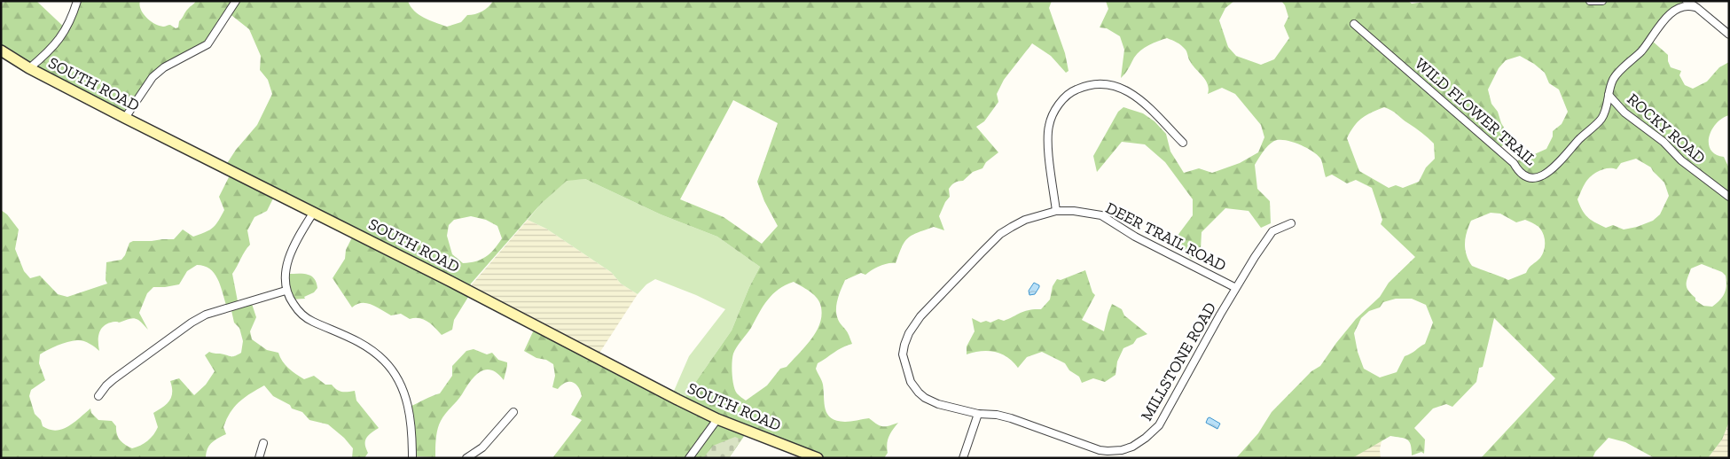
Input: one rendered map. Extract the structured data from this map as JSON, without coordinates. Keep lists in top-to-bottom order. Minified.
{"streets":{"street":["SOUTH ROAD","WILD FLOWER TRAIL","ROCKY ROAD","DEER TRAIL ROAD","MILLSTONE ROAD"]},"crossings":[["WILD FLOWER TRAIL","ROCKY ROAD"],["DEER TRAIL ROAD","MILLSTONE ROAD"]]}
